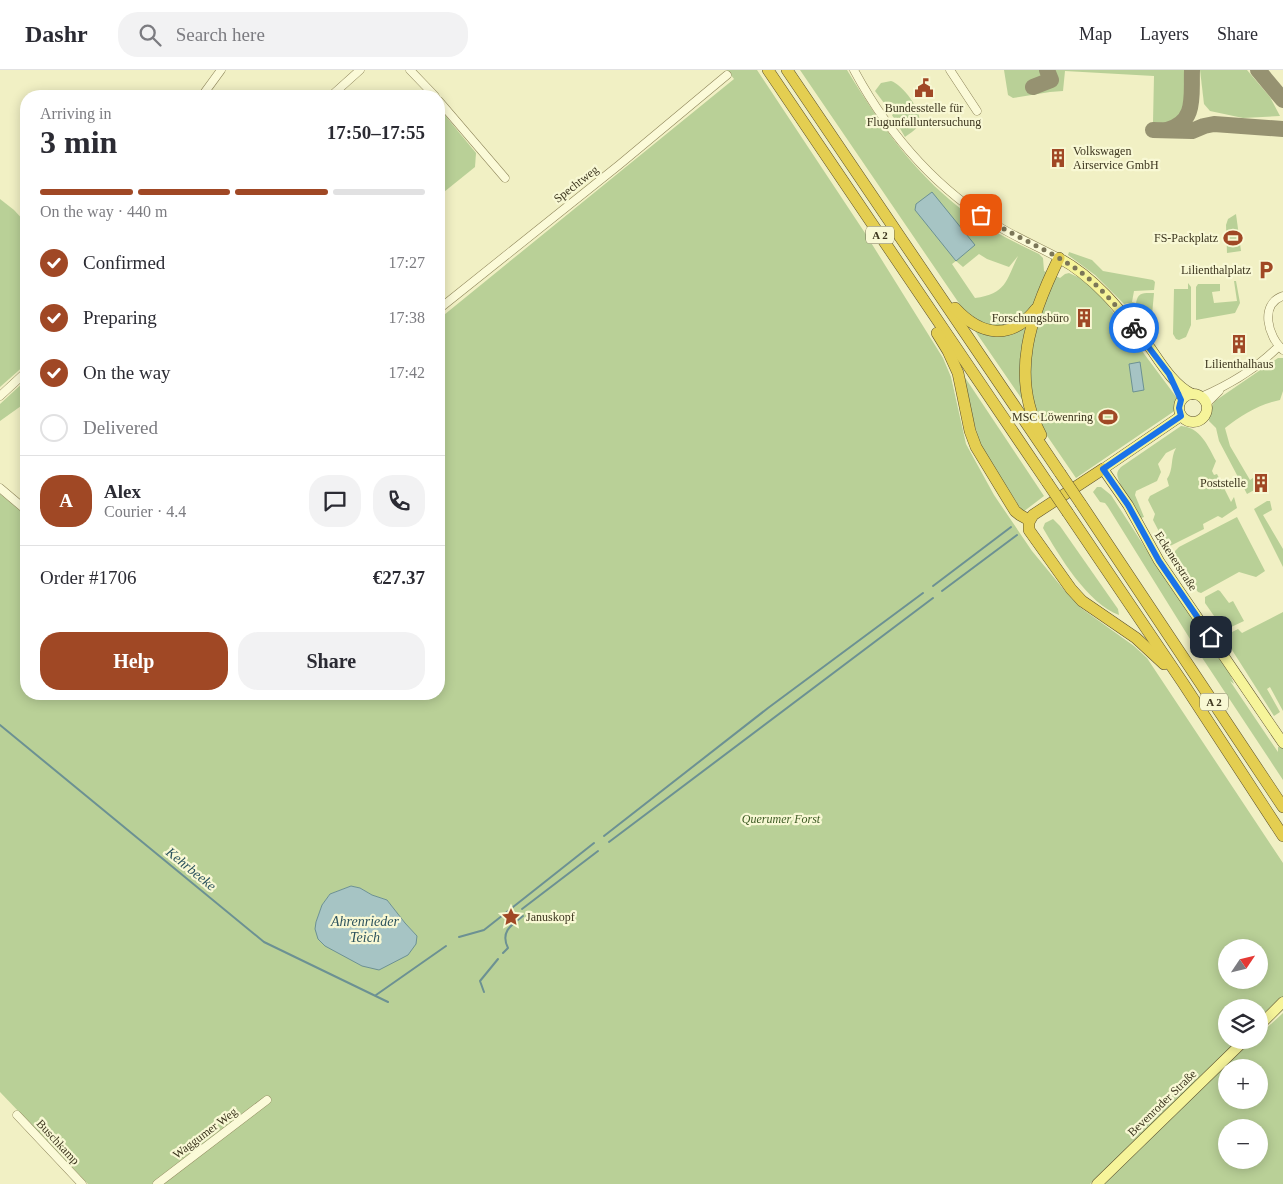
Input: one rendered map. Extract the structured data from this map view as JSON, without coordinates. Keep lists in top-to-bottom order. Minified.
{"streets":{"highway":["A 2"],"main road":["Eckenerstraße","Bevenroder Straße"],"street":["Spechtweg","Waggumer Weg","Buschkamp"]},"water":["Kehrbeeke","Ahrenrieder Teich"],"parks":["Querumer Forst"],"places":{"public building":["Bundesstelle für Flugunfalluntersuchung"],"building":["Volkswagen Airservice GmbH","Forschungsbüro","Lilienthalhaus","Poststelle"],"sports":["FS-Packplatz","MSC Löwenring"],"parking":["Lilienthalplatz"],"place":["Januskopf"]},"north":"top right","page":{"header":"Dashr","search":"Search here","nav":["Map","Layers","Share"],"heading":["3 min","Arriving in","17:50–17:55"],"panel":["Alex","Courier · 4.4","Order #1706","€27.37"],"bar":"On the way · 440 m","list":[["Confirmed","17:27"],["Preparing","17:38"],["On the way","17:42"],"Delivered"],"round":"A","buttons":["Help","Share"],"map_buttons":["+","−"]}}
